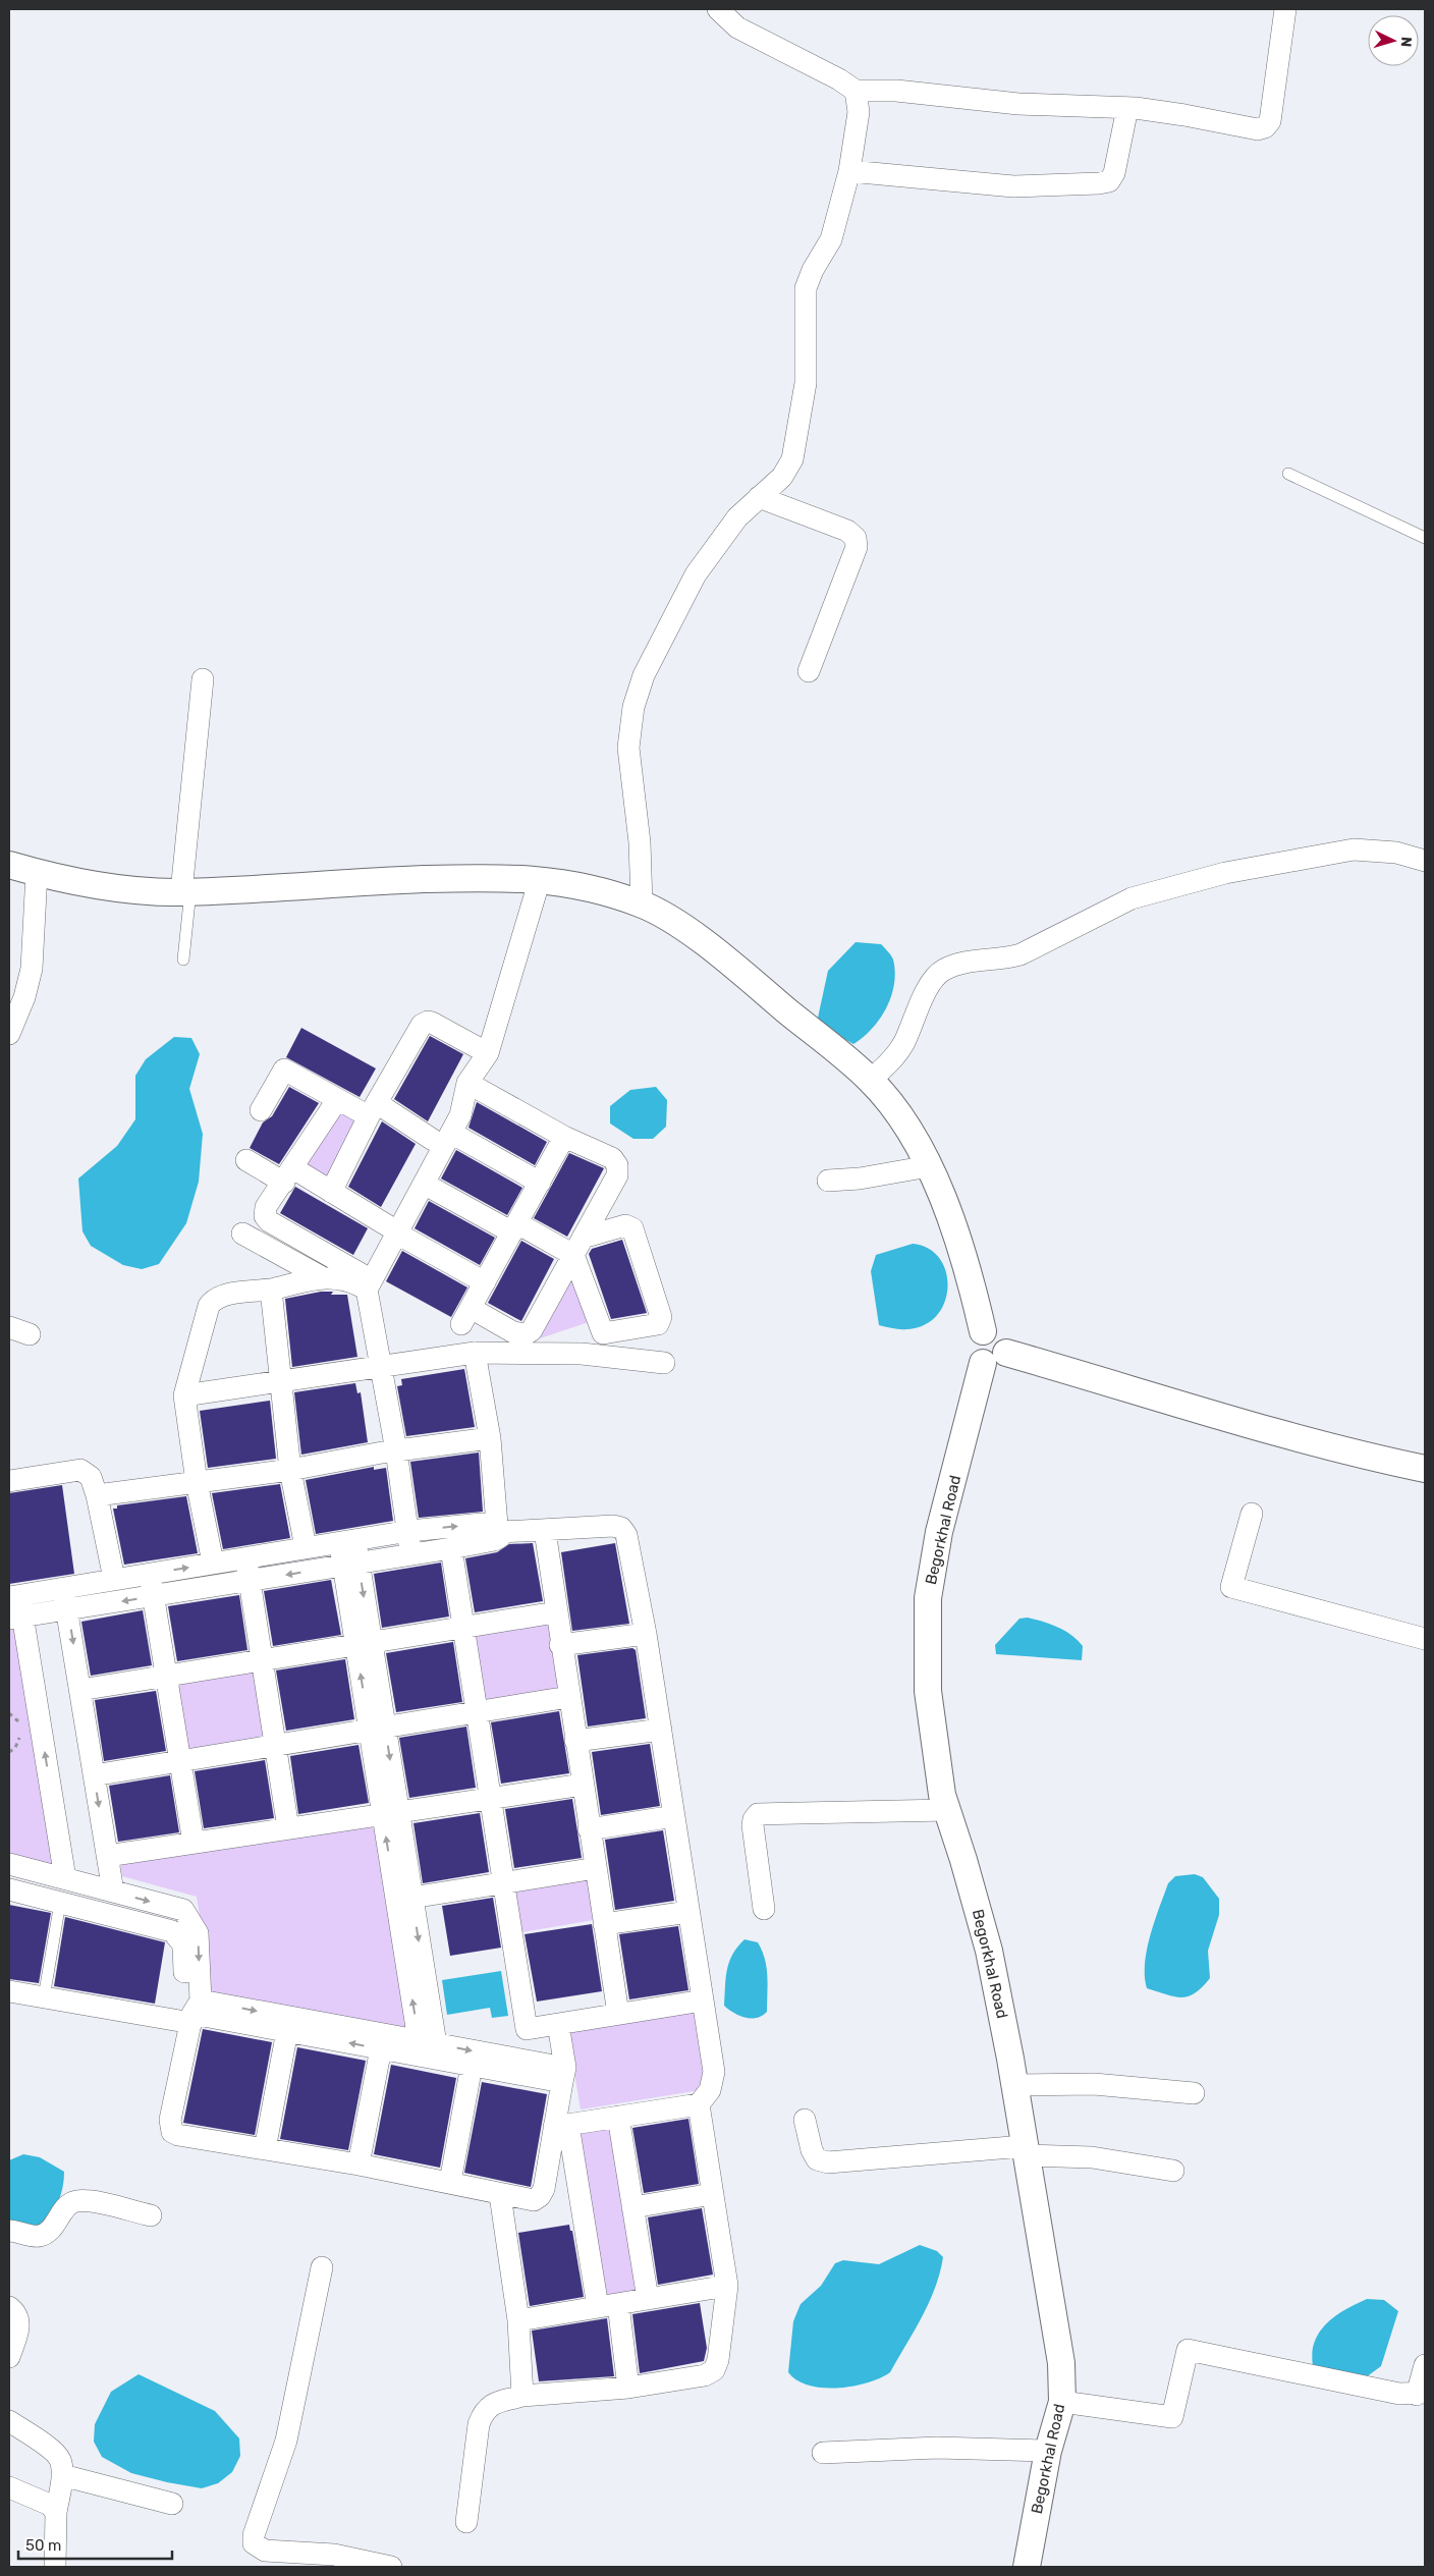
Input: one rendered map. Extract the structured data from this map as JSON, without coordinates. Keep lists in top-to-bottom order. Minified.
{"streets":{"street":["Begorkhal Road"]},"scale_bar":"50 m","north":"right"}
